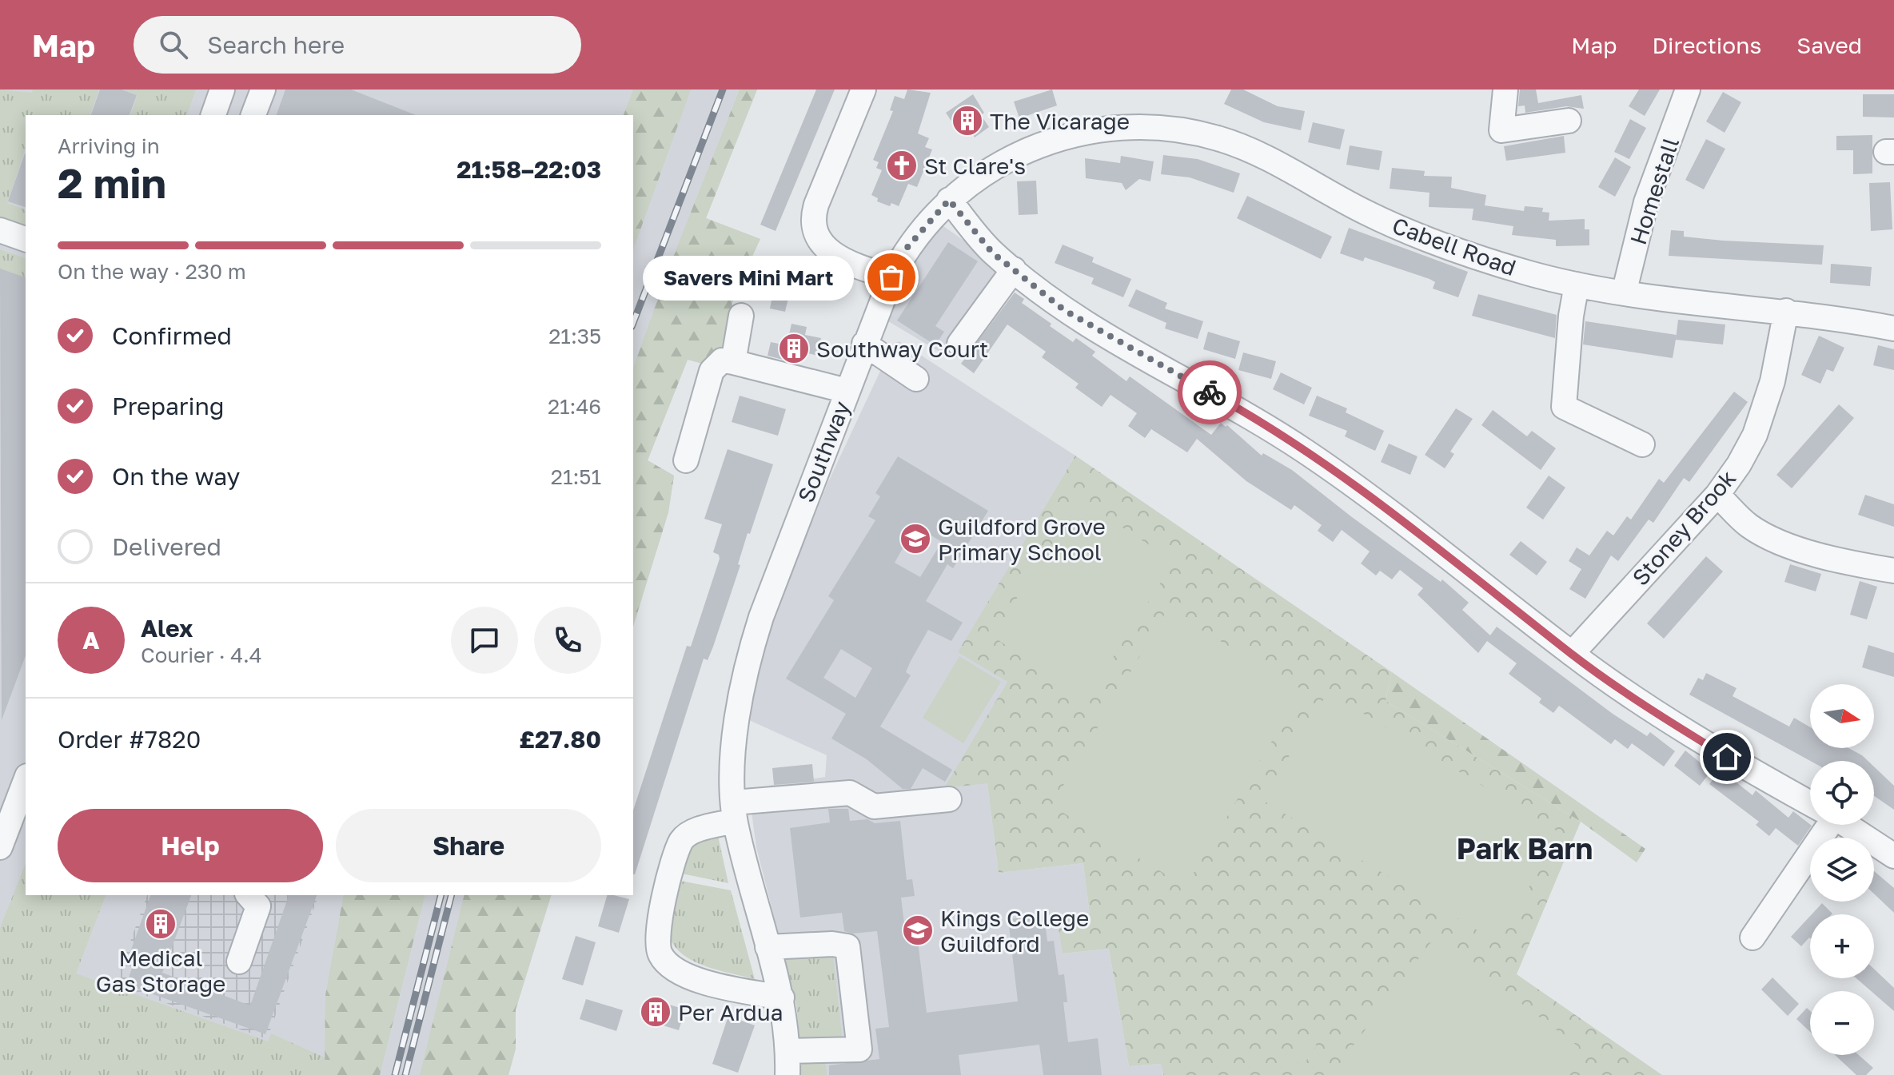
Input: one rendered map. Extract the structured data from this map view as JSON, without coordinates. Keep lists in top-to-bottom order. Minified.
{"streets":{"street":["Homestall","Cabell Road","Southway","Stoney Brook"]},"crossings":[["Homestall","Cabell Road"],["Cabell Road","Southway"],["Cabell Road","Stoney Brook"]],"districts":["Park Barn"],"places":{"building":["The Vicarage","Southway Court","Medical Gas Storage","Per Ardua"],"church":["St Clare's"],"other":["Savers Mini Mart"],"school or university":["Guildford Grove Primary School","Kings College Guildford"]},"north":"right","page":{"header":"Map","search":"Search here","nav":["Map","Directions","Saved"],"heading":["2 min","Arriving in","21:58–22:03"],"panel":["Alex","Courier · 4.4","Order #7820","£27.80"],"bar":"On the way · 230 m","bubble":"Savers Mini Mart","list":[["Confirmed","21:35"],["Preparing","21:46"],["On the way","21:51"],"Delivered"],"round":"A","map_buttons":["+","−"],"buttons":["Help","Share"]}}
